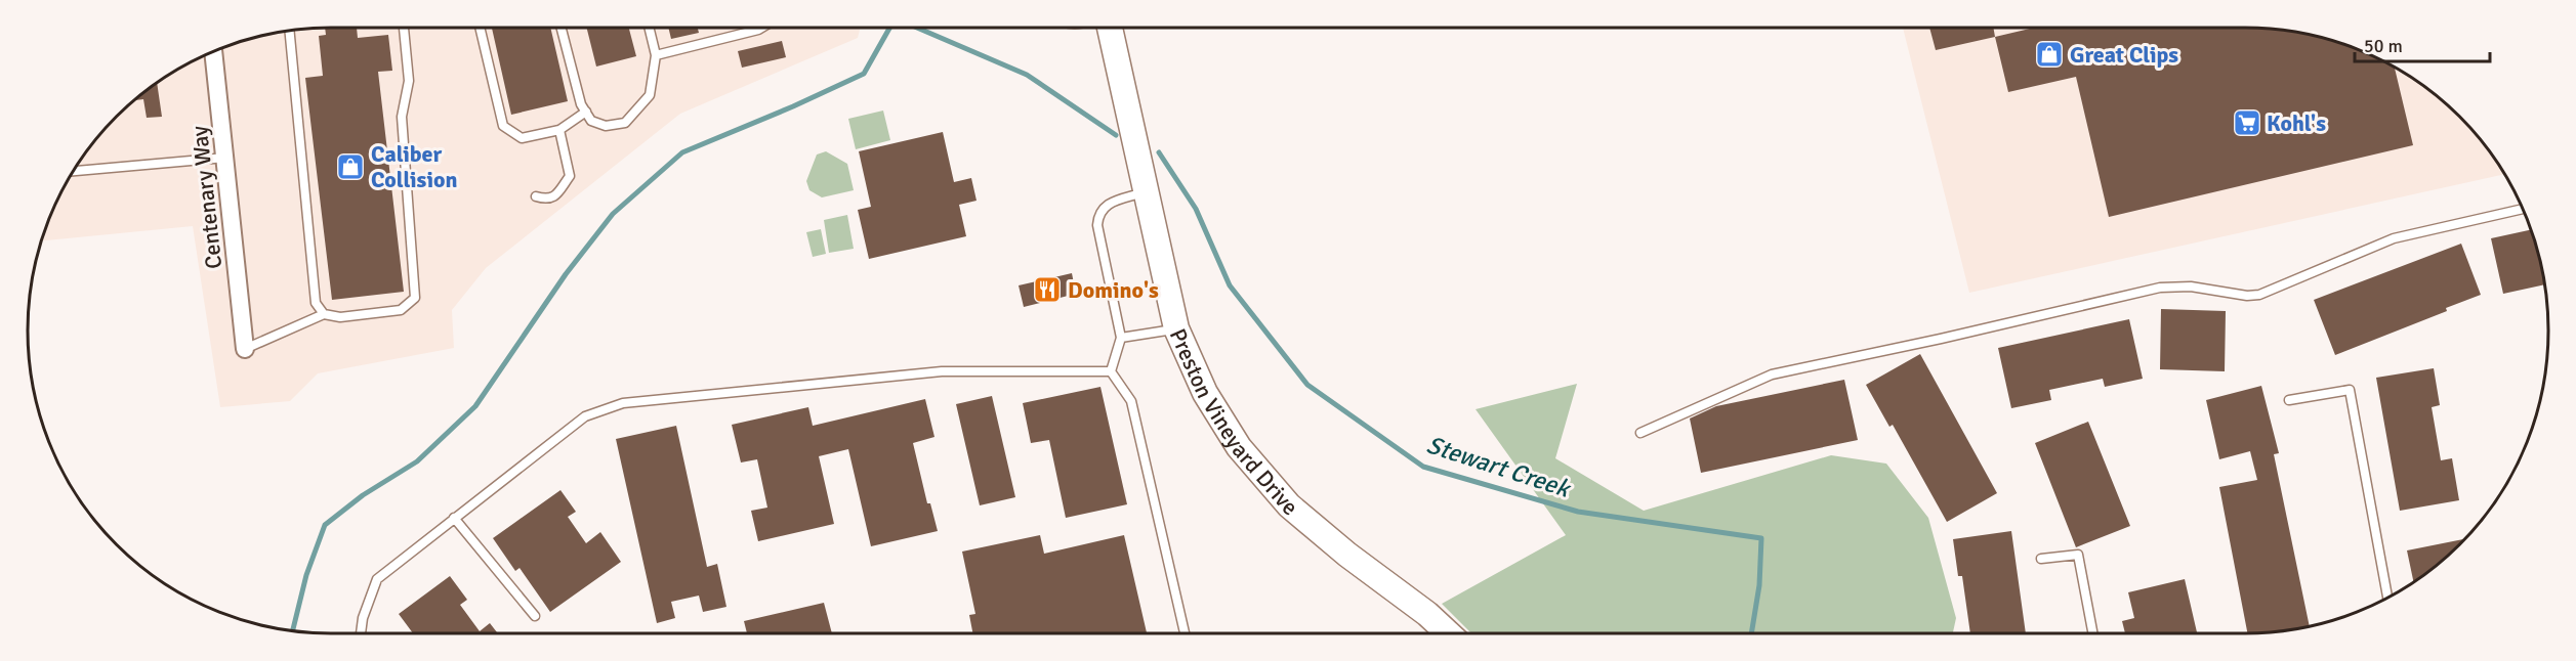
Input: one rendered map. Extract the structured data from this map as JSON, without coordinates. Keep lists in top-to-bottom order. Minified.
{"streets":{"street":["Centenary Way","Preston Vineyard Drive"]},"water":["Stewart Creek"],"places":{"shop":["Great Clips","Caliber Collision"],"supermarket":["Kohl's"],"restaurant":["Domino's"]},"scale_bar":"50 m"}
